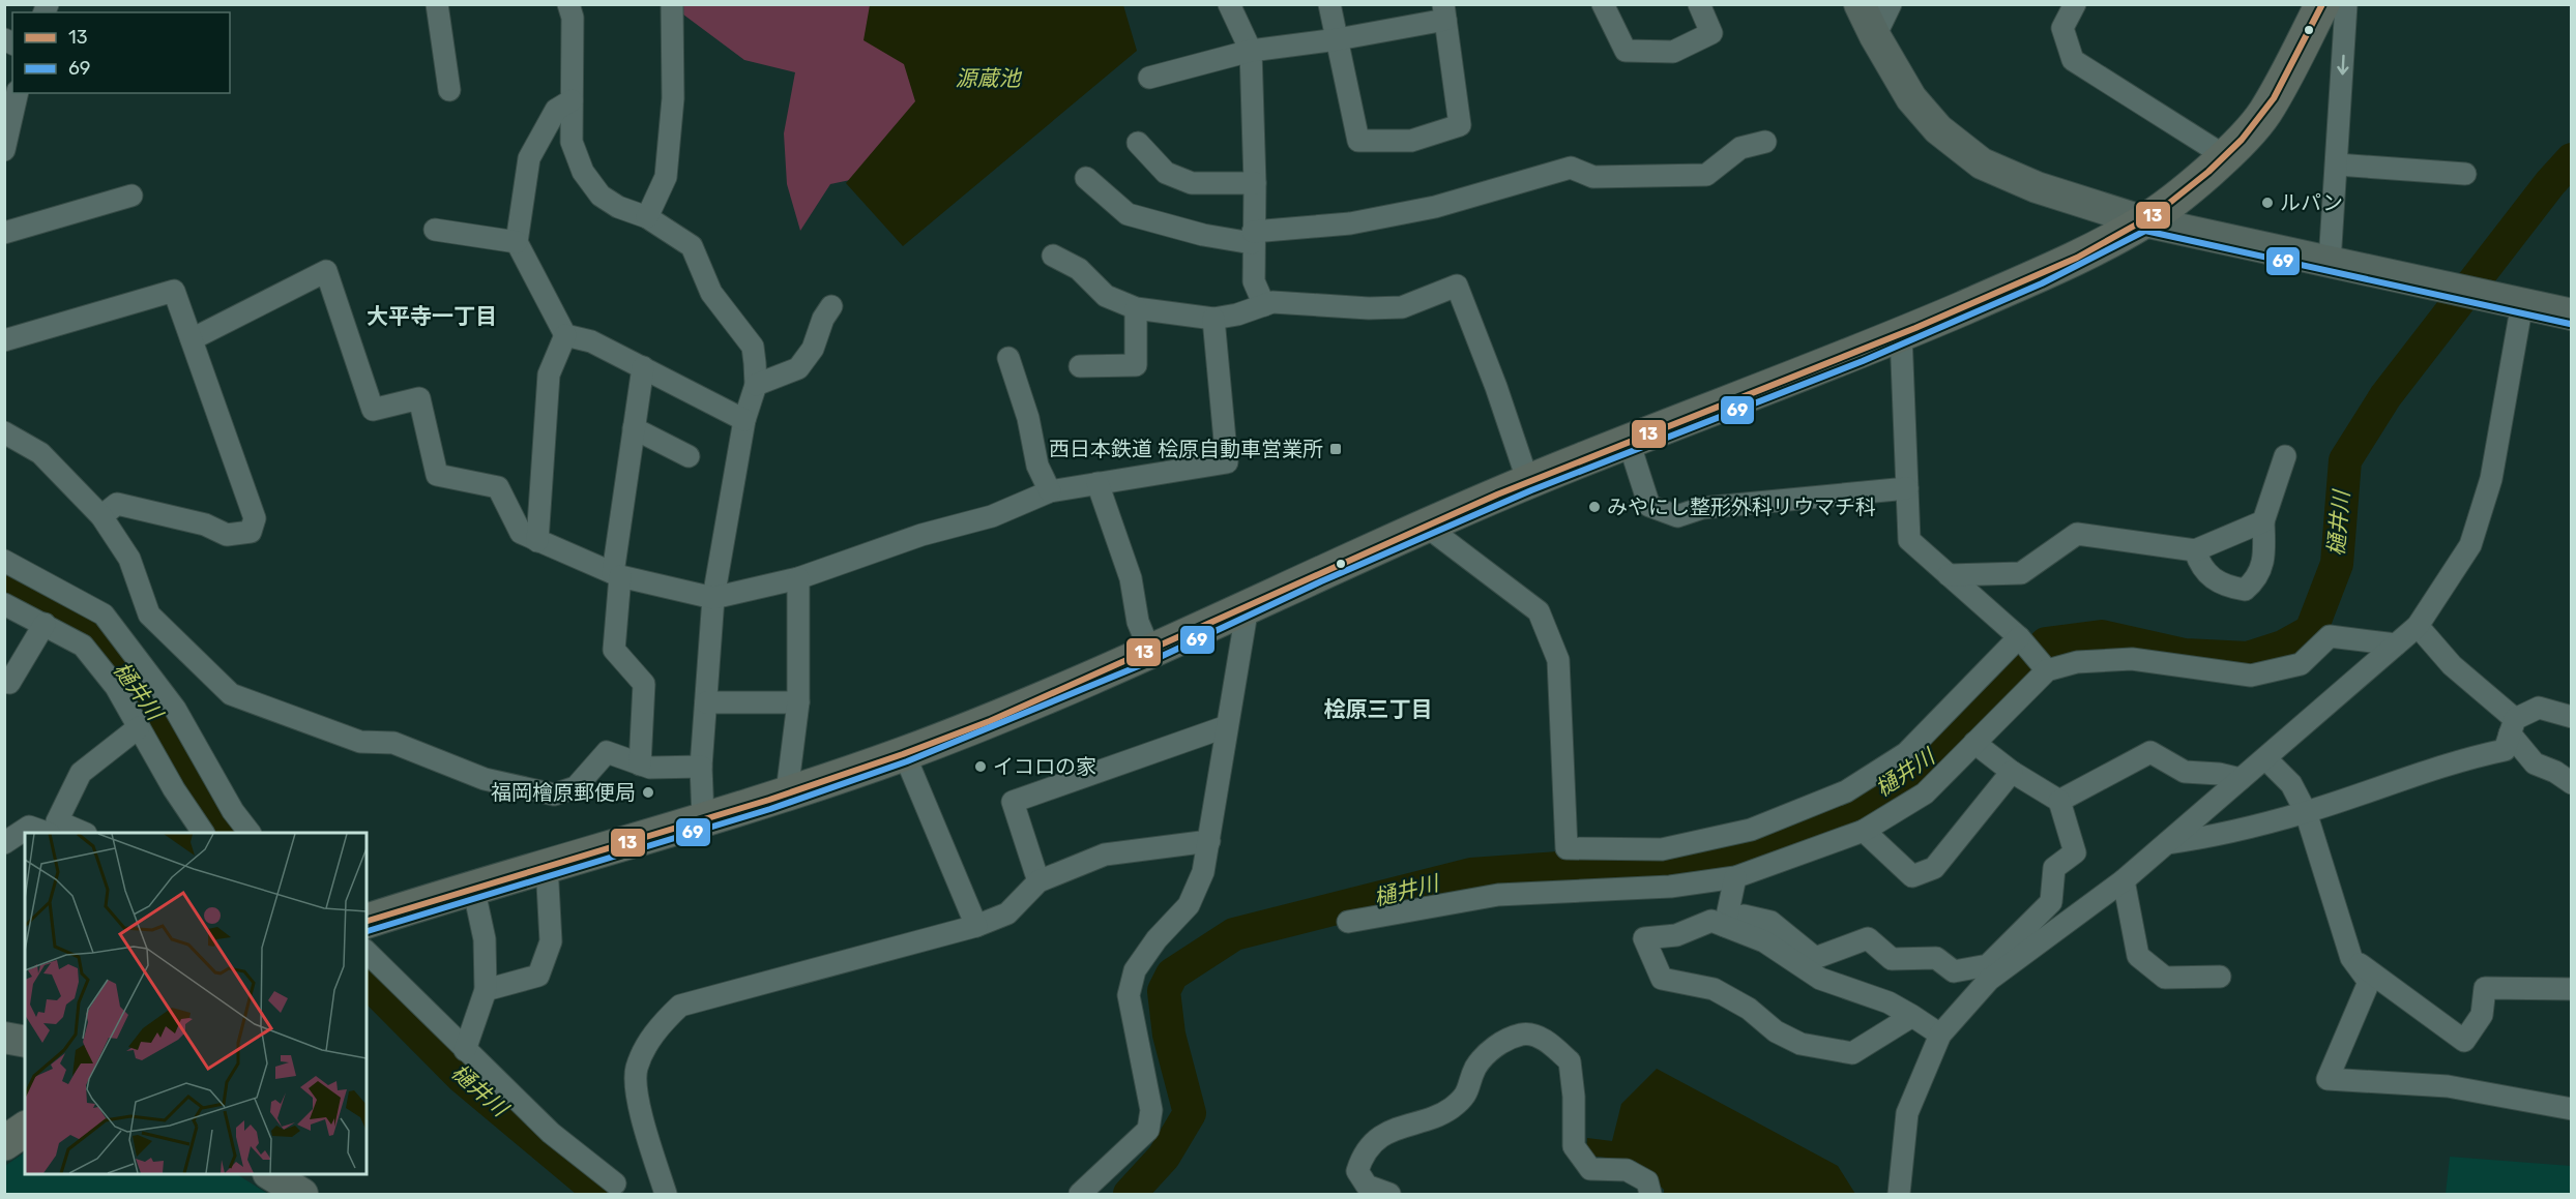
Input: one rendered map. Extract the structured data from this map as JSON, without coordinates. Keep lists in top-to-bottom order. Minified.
{"districts":["大平寺一丁目","桧原三丁目"],"water":["源蔵池","樋井川"],"places":{"other":["ルパン","みやにし整形外科リウマチ科","イコロの家","福岡檜原郵便局"],"transit":["西日本鉄道 桧原自動車営業所"]},"lines":["transit line 13","transit line 69"],"legend":["13","69"]}
